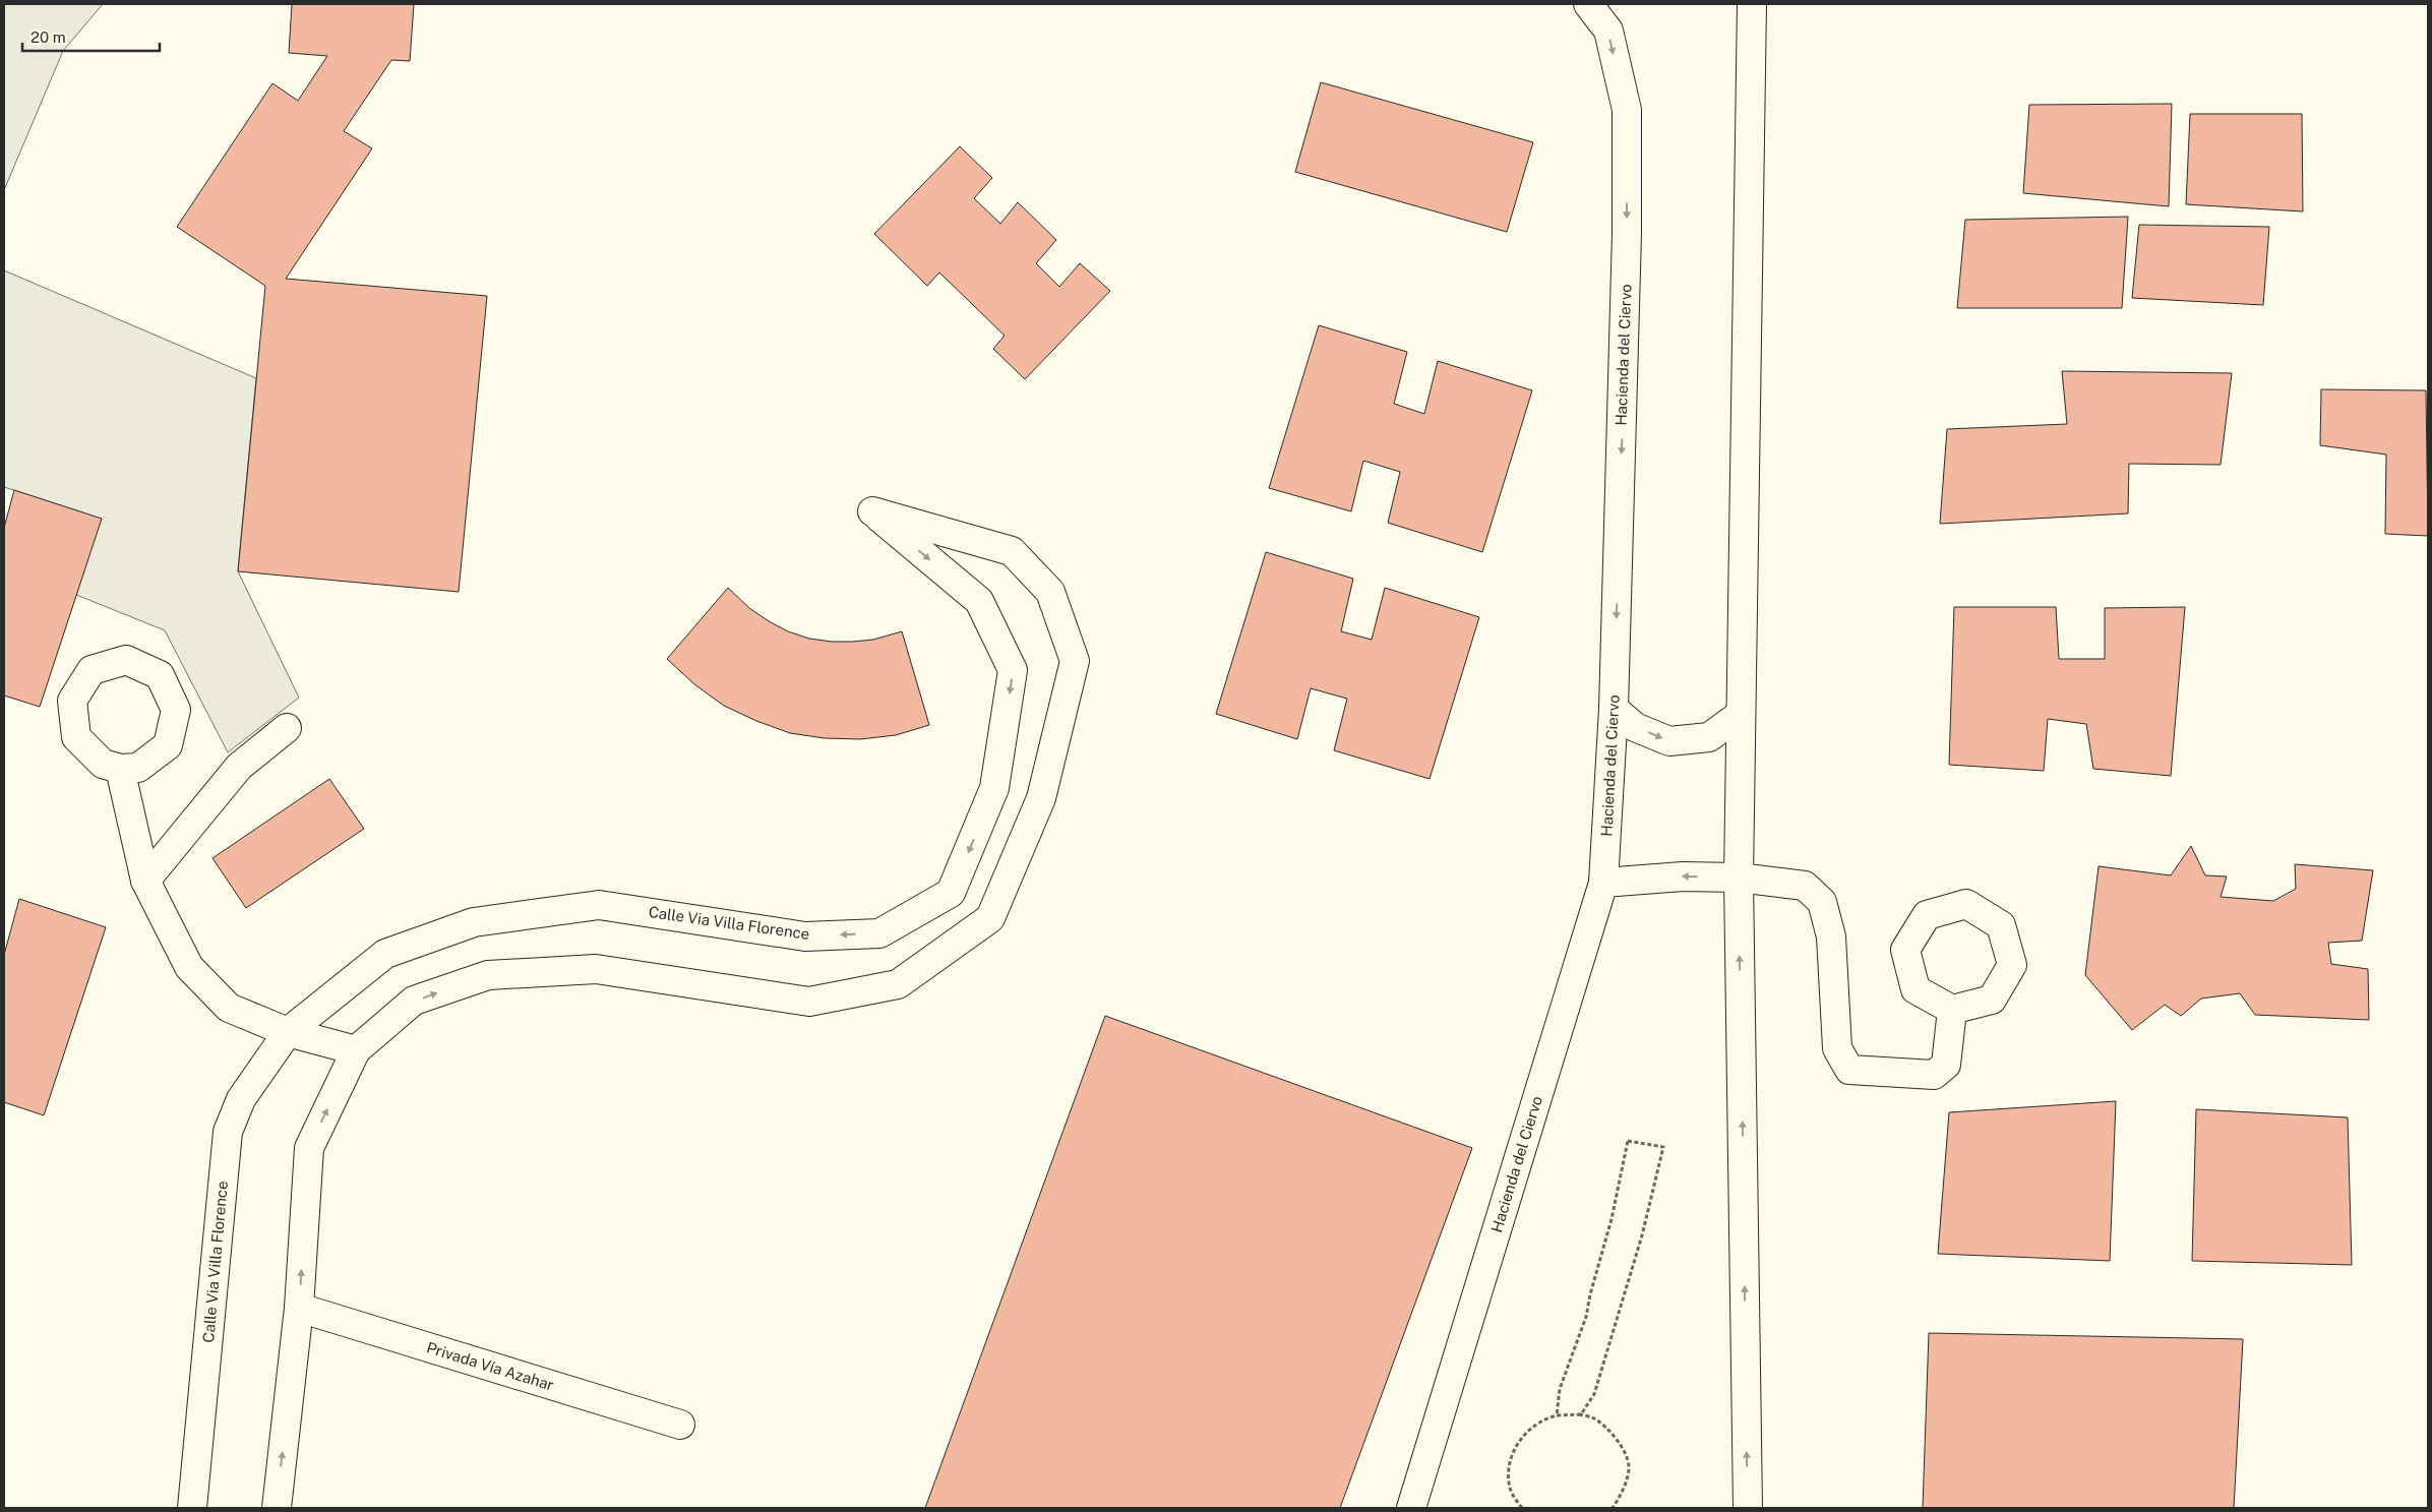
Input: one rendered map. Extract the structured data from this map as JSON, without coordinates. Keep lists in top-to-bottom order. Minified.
{"streets":{"street":["Hacienda del Ciervo","Calle Via Villa Florence","Privada Vía Azahar"]},"crossings":[["Calle Via Villa Florence","Privada Vía Azahar"]],"scale_bar":"20 m"}
